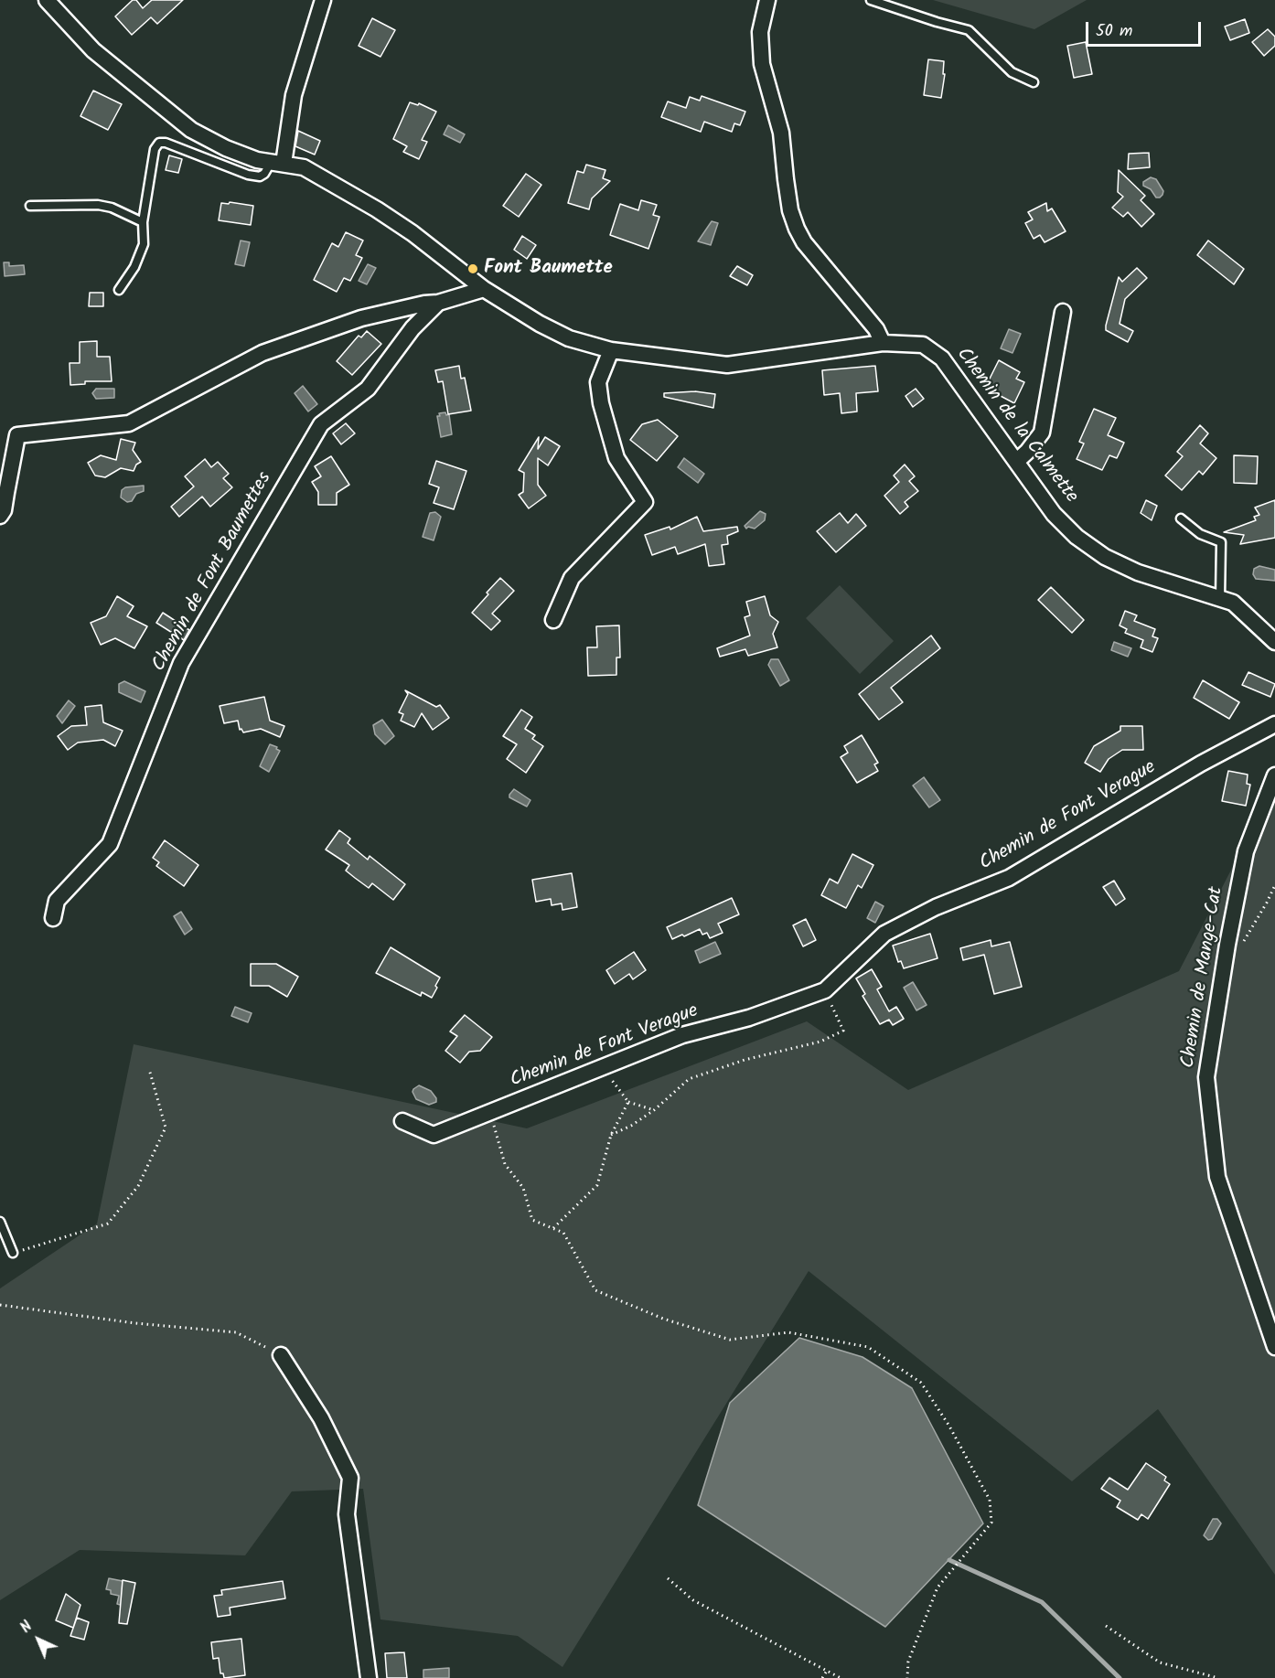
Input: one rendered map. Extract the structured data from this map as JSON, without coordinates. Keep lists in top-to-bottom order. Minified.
{"streets":{"street":["Chemin de la Calmette","Chemin de Font Baumettes","Chemin de Font Verague","Chemin de Mange-Cat"]},"places":["Font Baumette"],"scale_bar":"50 m","north":"top left"}
